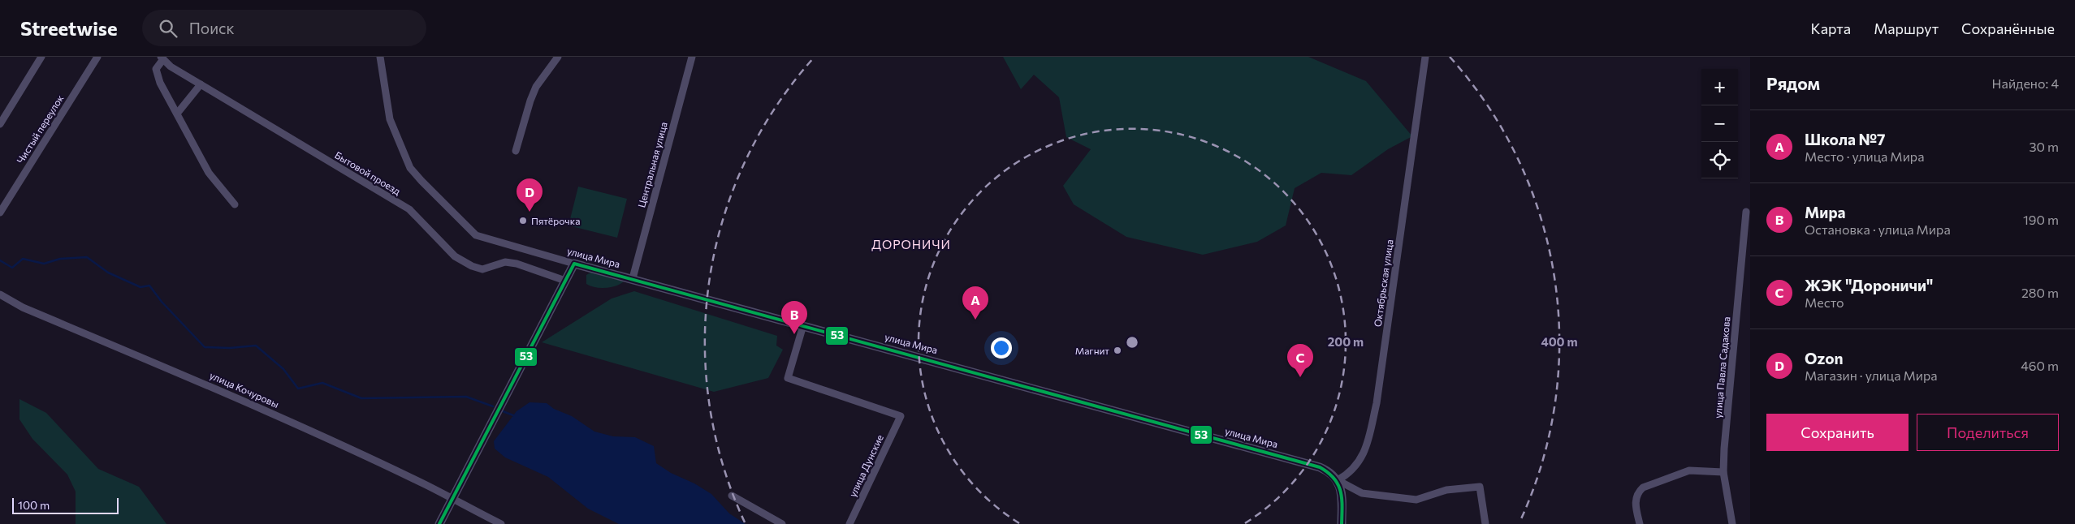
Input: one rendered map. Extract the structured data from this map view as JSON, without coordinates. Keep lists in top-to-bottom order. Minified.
{"streets":{"street":["Чистый переулок","Центральная улица","Бытовой проезд","улица Мира","Октябрьская улица","улица Павла Садакова","улица Кочуровы","улица Дунские"]},"crossings":[["Центральная улица","улица Мира"],["улица Мира","Октябрьская улица"],["улица Мира","улица Дунские"]],"districts":["ДОРОНИЧИ"],"places":["Пятёрочка","Магнит"],"lines":["transit line 53"],"scale_bar":"100 m","page":{"header":"Streetwise","search":"Поиск","nav":["Карта","Маршрут","Сохранённые"],"heading":["Рядом","Найдено: 4"],"map_buttons":["+","−"],"list":[{"mark":"A","name":"Школа №7","note":"Место · улица Мира","value":"30 m"},{"mark":"B","name":"Мира","note":"Остановка · улица Мира","value":"190 m"},{"mark":"C","name":"ЖЭК \"Дороничи\"","note":"Место","value":"280 m"},{"mark":"D","name":"Ozon","note":"Магазин · улица Мира","value":"460 m"}],"pins":["D","A","B","C"],"buttons":["Сохранить","Поделиться"],"scale":"100 m"},"rings":["200 m","400 m"]}
